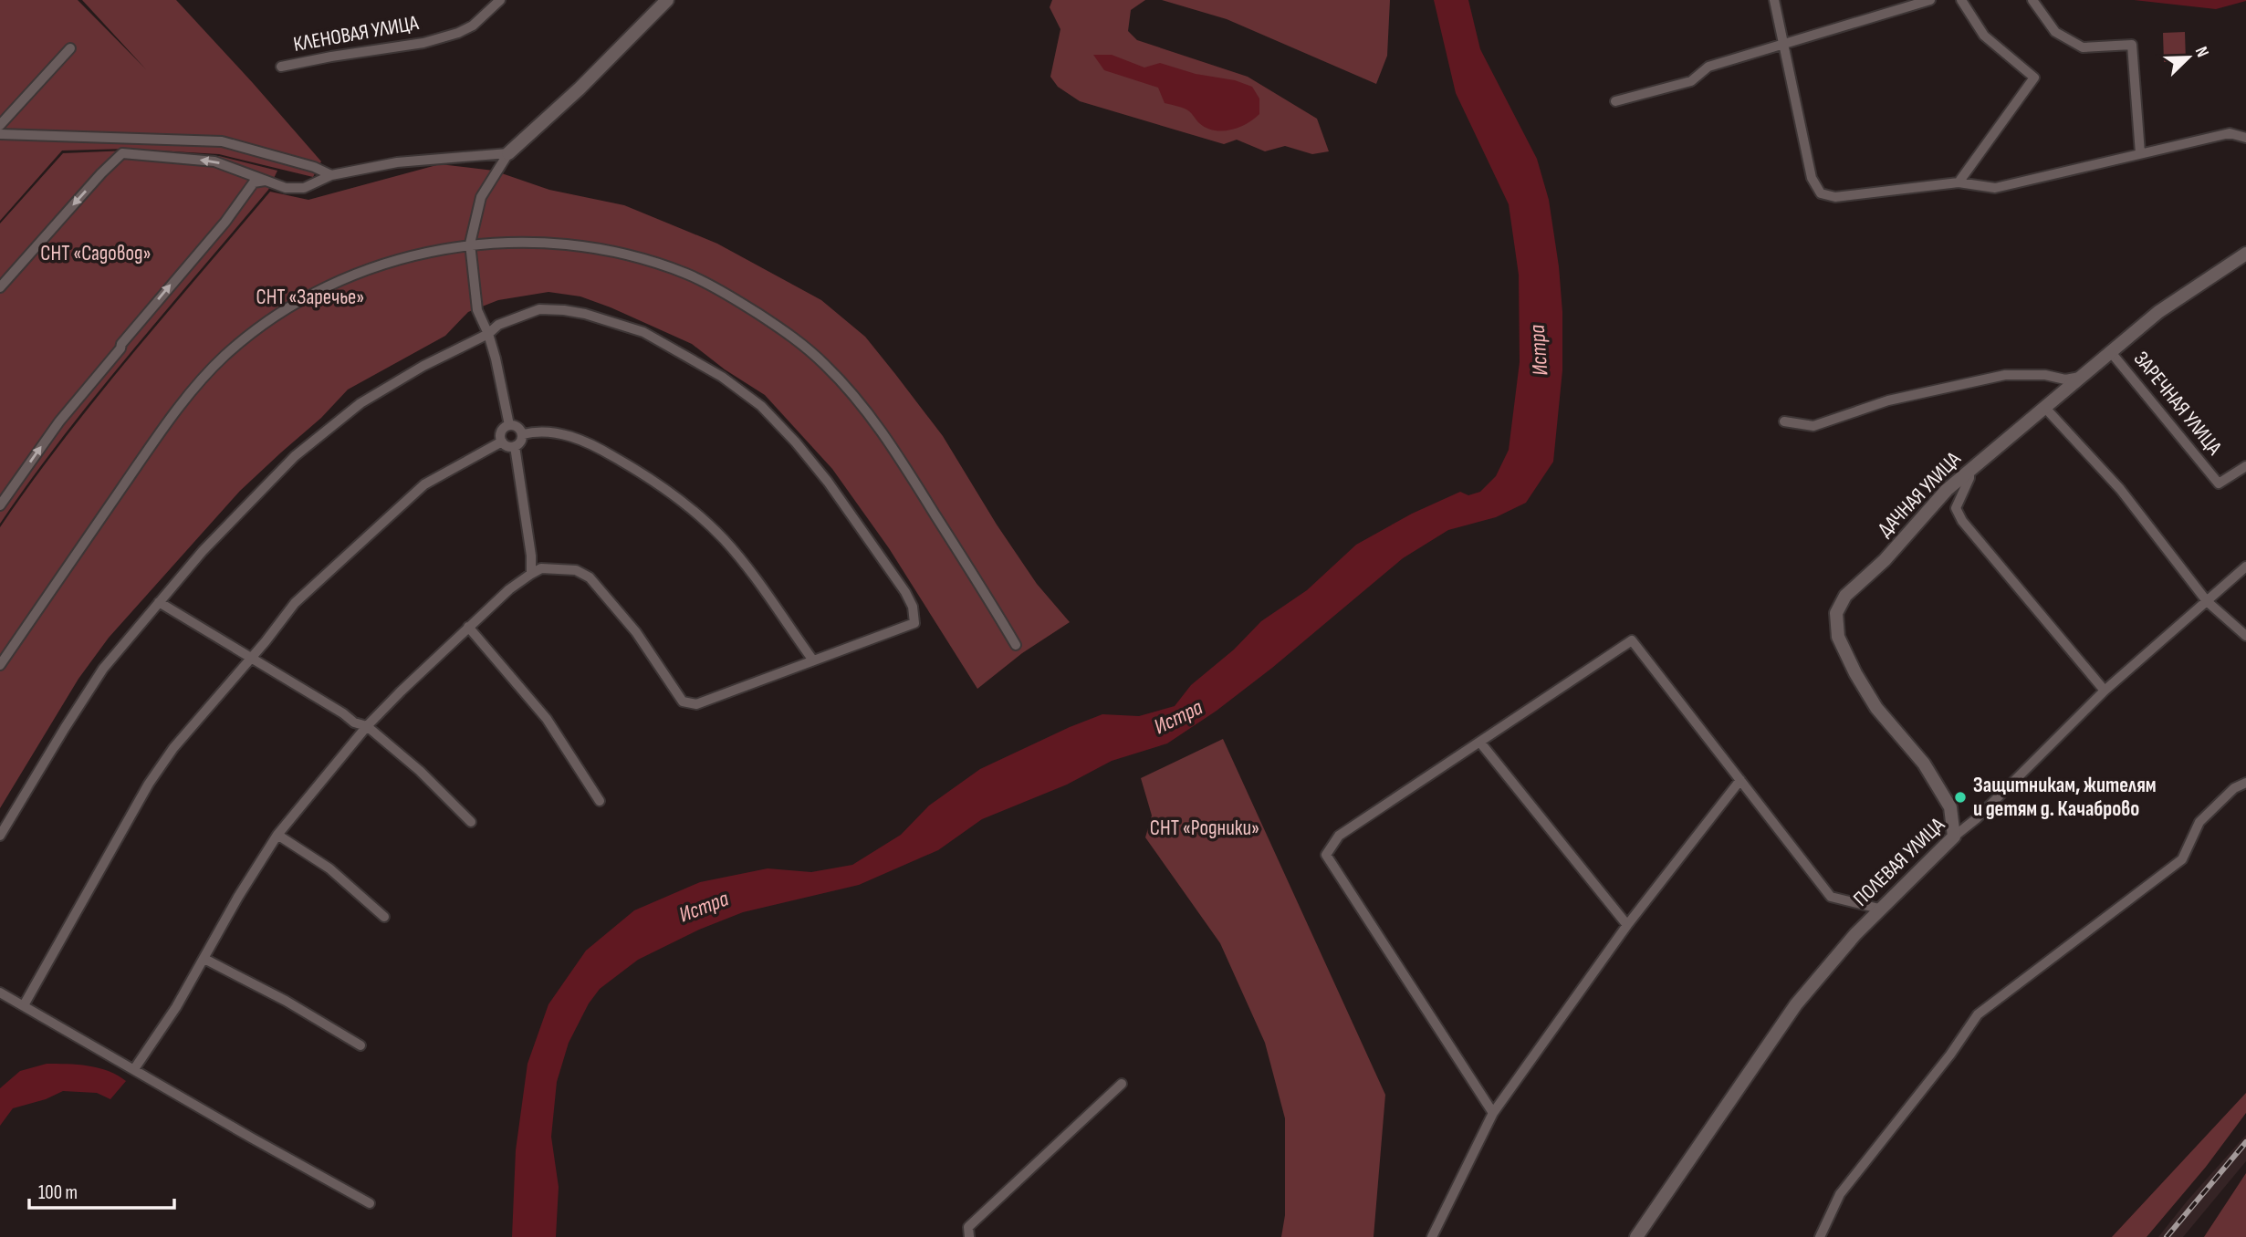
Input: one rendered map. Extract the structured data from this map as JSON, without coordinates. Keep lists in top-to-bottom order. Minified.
{"streets":{"street":["КЛЕНОВАЯ УЛИЦА","ЗАРЕЧНАЯ УЛИЦА","ДАЧНАЯ УЛИЦА","ПОЛЕВАЯ УЛИЦА"]},"crossings":[["ЗАРЕЧНАЯ УЛИЦА","ДАЧНАЯ УЛИЦА"],["ДАЧНАЯ УЛИЦА","ПОЛЕВАЯ УЛИЦА"]],"water":["Истра"],"parks":["СНТ «Садовод»","СНТ «Заречье»","СНТ «Родники»"],"places":["Защитникам, жителям и детям д. Качаброво"],"scale_bar":"100 m","north":"top right"}
